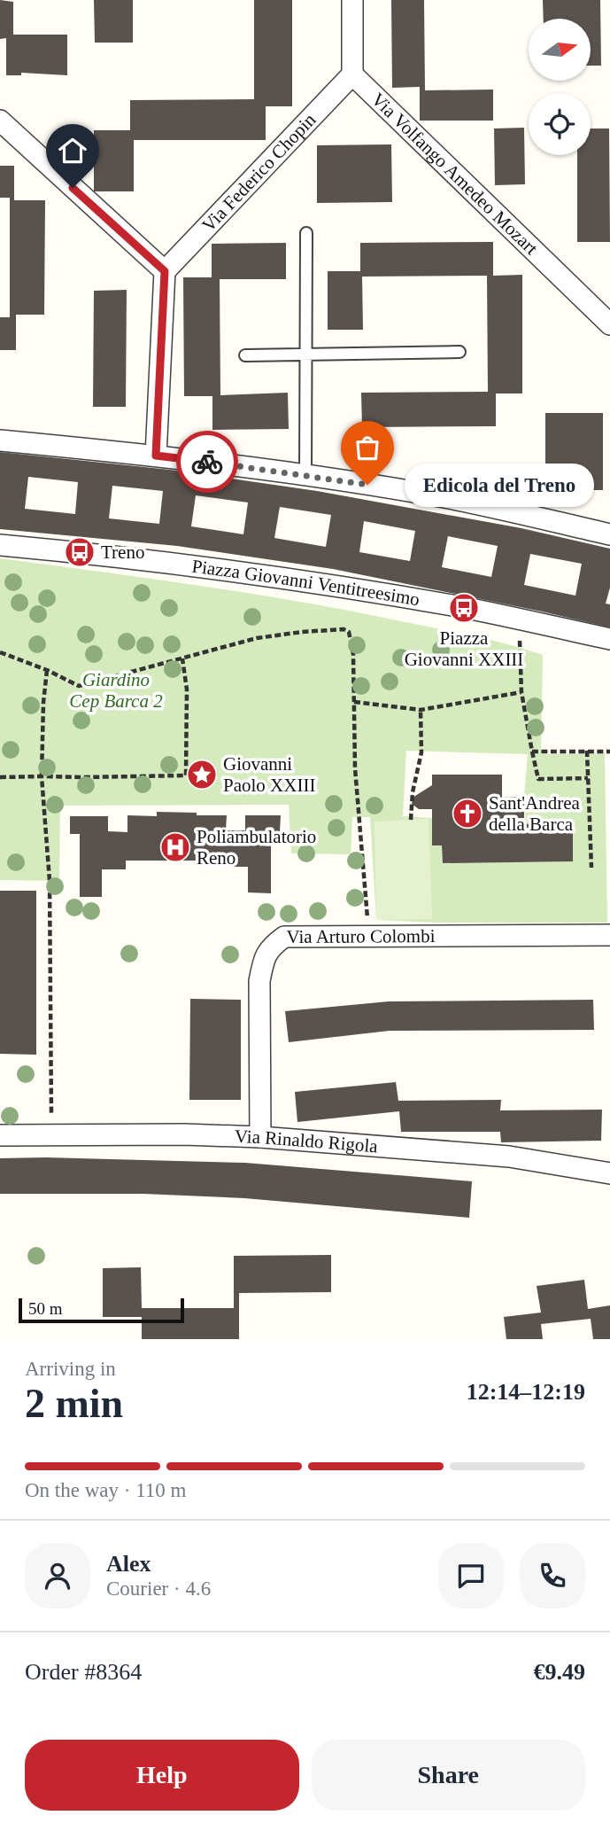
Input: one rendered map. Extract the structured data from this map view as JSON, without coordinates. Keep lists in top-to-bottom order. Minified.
{"streets":{"street":["Via Federico Chopin","Via Volfango Amedeo Mozart","Piazza Giovanni Ventitreesimo","Via Arturo Colombi","Via Rinaldo Rigola"]},"crossings":[["Via Federico Chopin","Via Volfango Amedeo Mozart"],["Via Arturo Colombi","Via Rinaldo Rigola"]],"parks":["Giardino Cep Barca 2"],"places":{"other":["Edicola del Treno"],"bus stop":["Treno","Piazza Giovanni XXIII"],"place":["Giovanni Paolo XXIII"],"church":["Sant'Andrea della Barca"],"hospital":["Poliambulatorio Reno"]},"scale_bar":"50 m","north":"right","page":{"bubble":"Edicola del Treno","scale":"50 m","heading":["2 min","Arriving in","12:14–12:19"],"panel":["Alex","Courier · 4.6","Order #8364","€9.49"],"bar":"On the way · 110 m","buttons":["Help","Share"]}}
